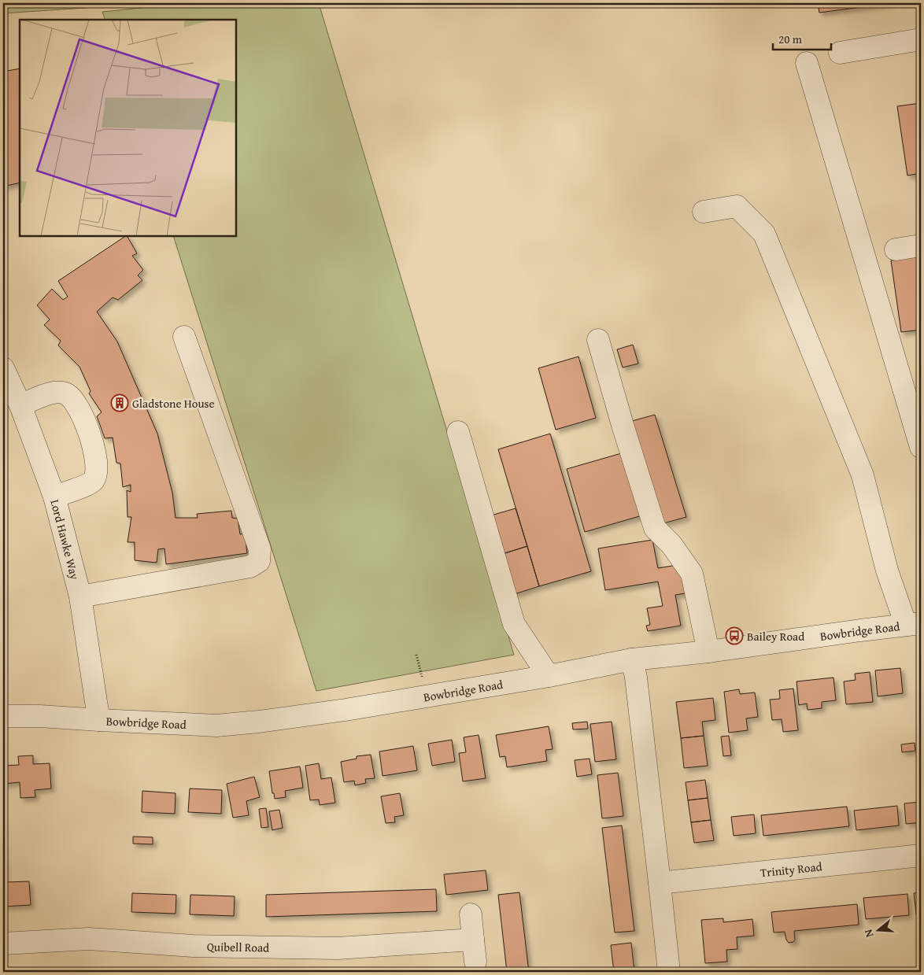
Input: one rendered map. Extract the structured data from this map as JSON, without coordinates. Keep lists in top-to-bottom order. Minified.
{"streets":{"street":["Lord Hawke Way","Bowbridge Road","Trinity Road","Quibell Road"]},"crossings":[["Lord Hawke Way","Bowbridge Road"]],"places":{"building":["Gladstone House"],"bus stop":["Bailey Road"]},"scale_bar":"20 m","north":"left"}
